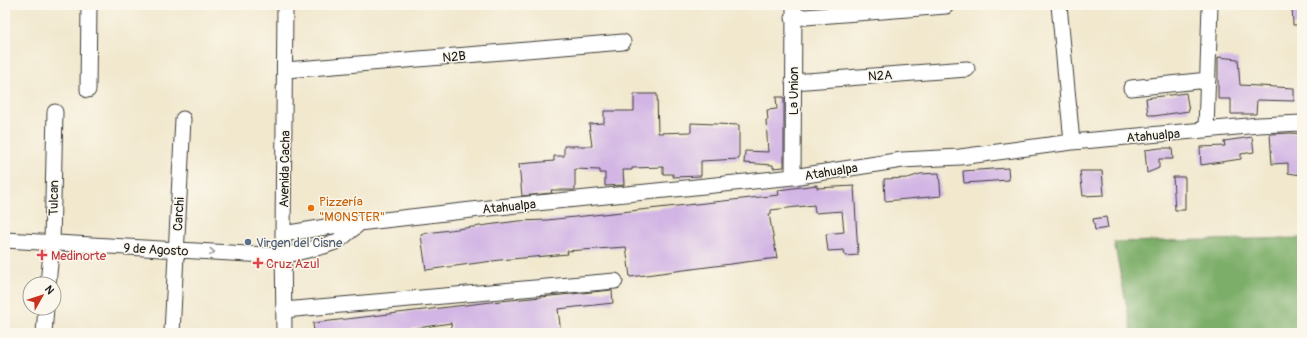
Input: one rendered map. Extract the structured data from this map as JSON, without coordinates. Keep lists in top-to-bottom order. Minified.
{"streets":{"street":["N2B","N2A","La Union","Atahualpa","Avenida Cacha","Tulcan","Carchi","9 de Agosto"]},"crossings":[["N2B","Avenida Cacha"],["N2A","La Union"],["La Union","Atahualpa"],["Atahualpa","Avenida Cacha"],["Avenida Cacha","9 de Agosto"],["Tulcan","9 de Agosto"],["Carchi","9 de Agosto"]],"one_way":["9 de Agosto"],"places":{"other":["Pizzería \"MONSTER\"","Virgen del Cisne"],"health":["Medinorte","Cruz Azul"]},"north":"top right"}
